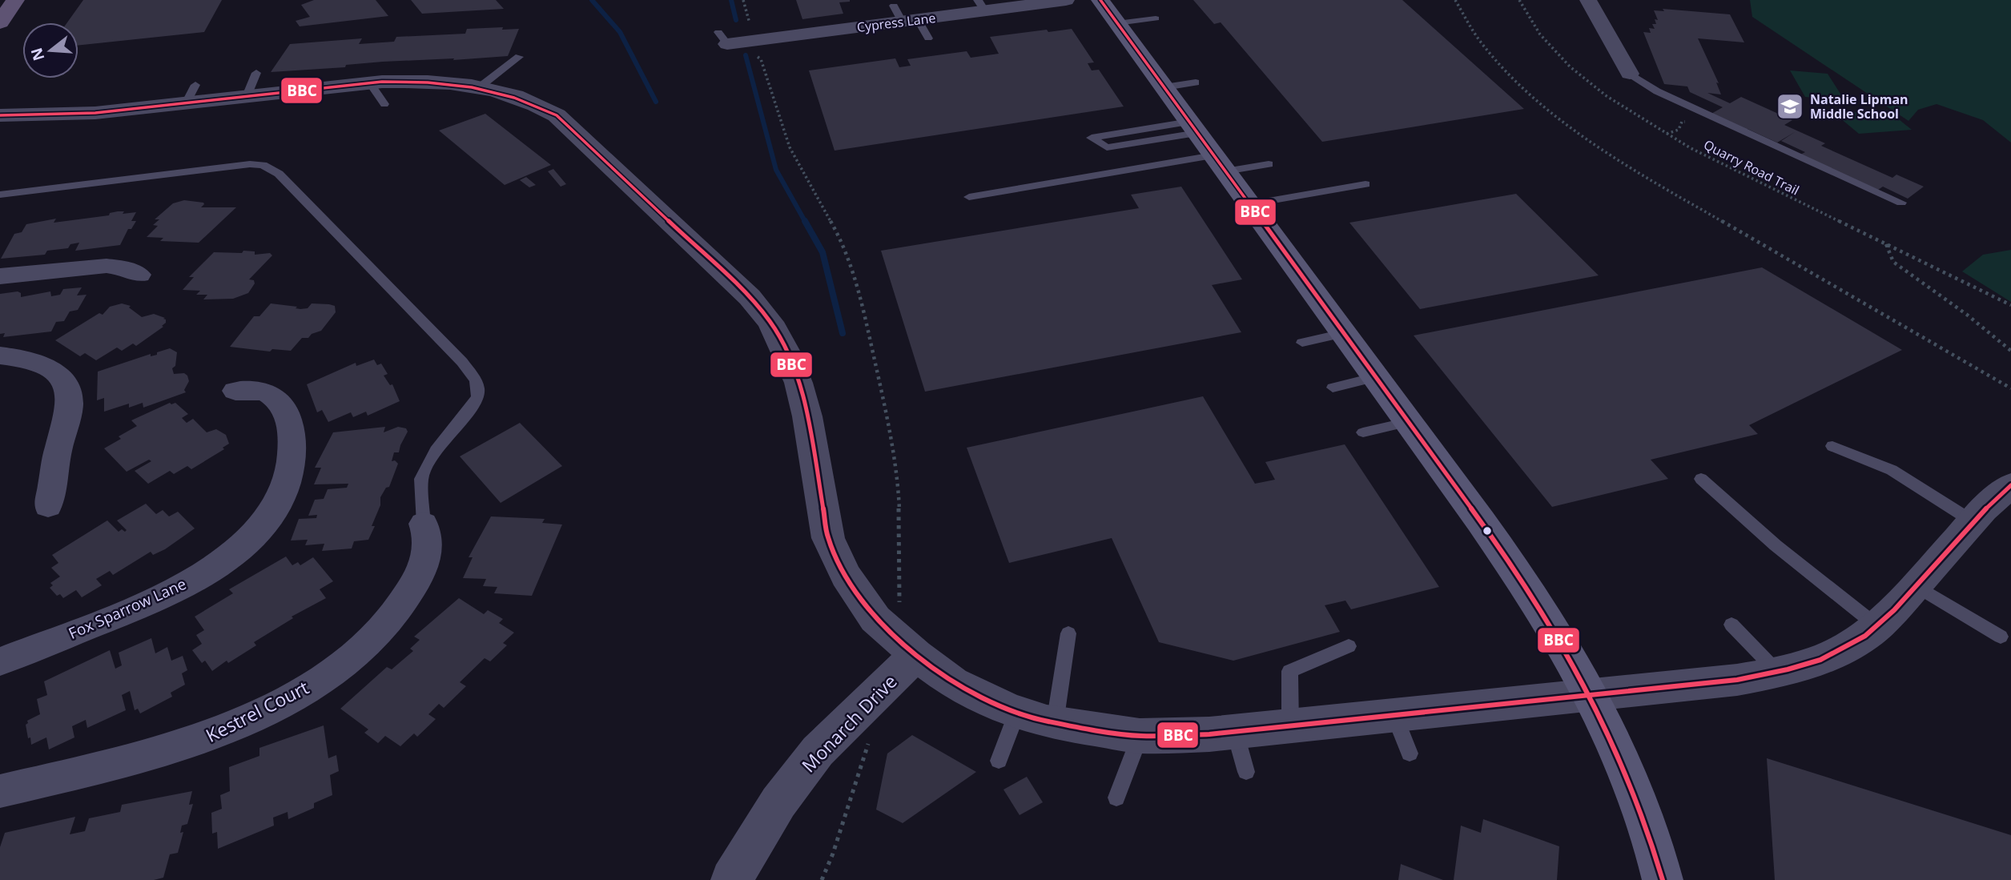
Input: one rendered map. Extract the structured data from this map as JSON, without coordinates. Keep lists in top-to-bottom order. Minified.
{"streets":{"street":["Cypress Lane","Fox Sparrow Lane","Kestrel Court","Monarch Drive"],"path":["Quarry Road Trail"]},"places":{"school or university":["Natalie Lipman Middle School"]},"lines":["transit line BBC"],"north":"left"}
